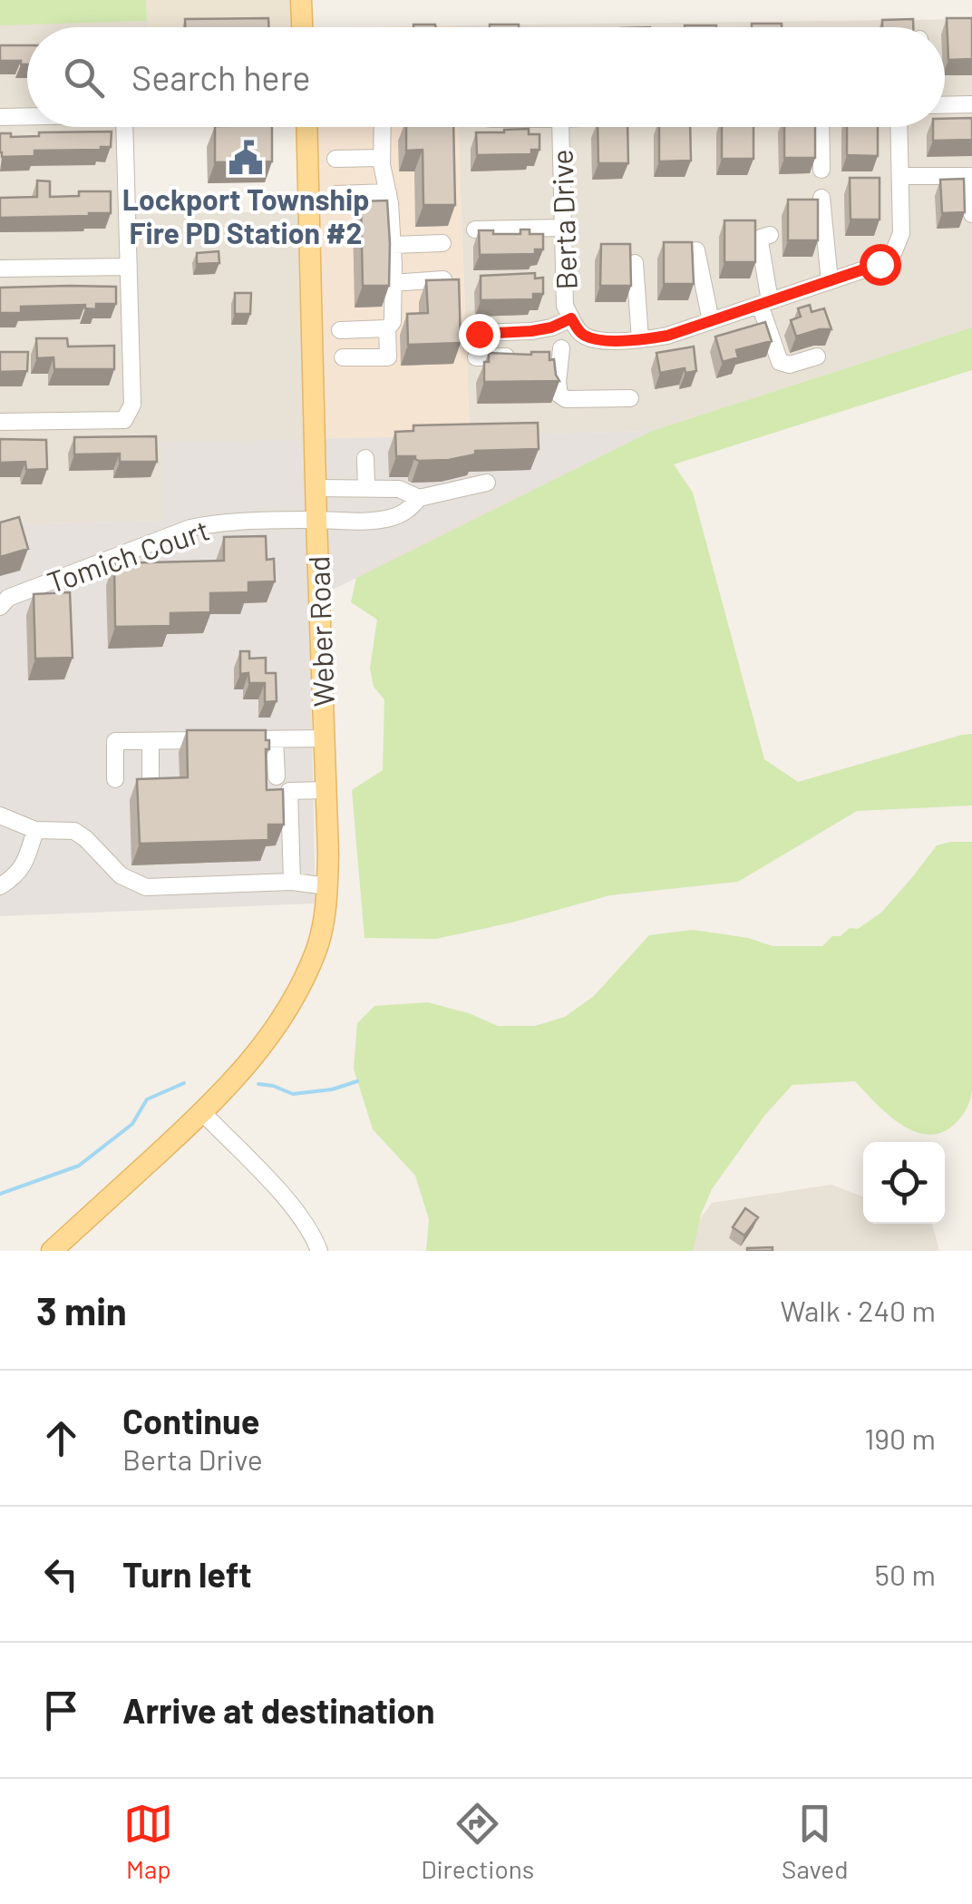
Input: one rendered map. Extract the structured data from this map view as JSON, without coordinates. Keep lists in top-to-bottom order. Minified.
{"streets":{"main road":["Weber Road"],"street":["Berta Drive","Tomich Court"]},"crossings":[["Tomich Court","Weber Road"]],"places":{"public building":["Lockport Township Fire PD Station #2"]},"page":{"search":"Search here","heading":["3 min","Walk · 240 m"],"list":[["Continue","Berta Drive","190 m"],["Turn left","50 m"],"Arrive at destination"],"nav":["Map","Directions","Saved"]}}
